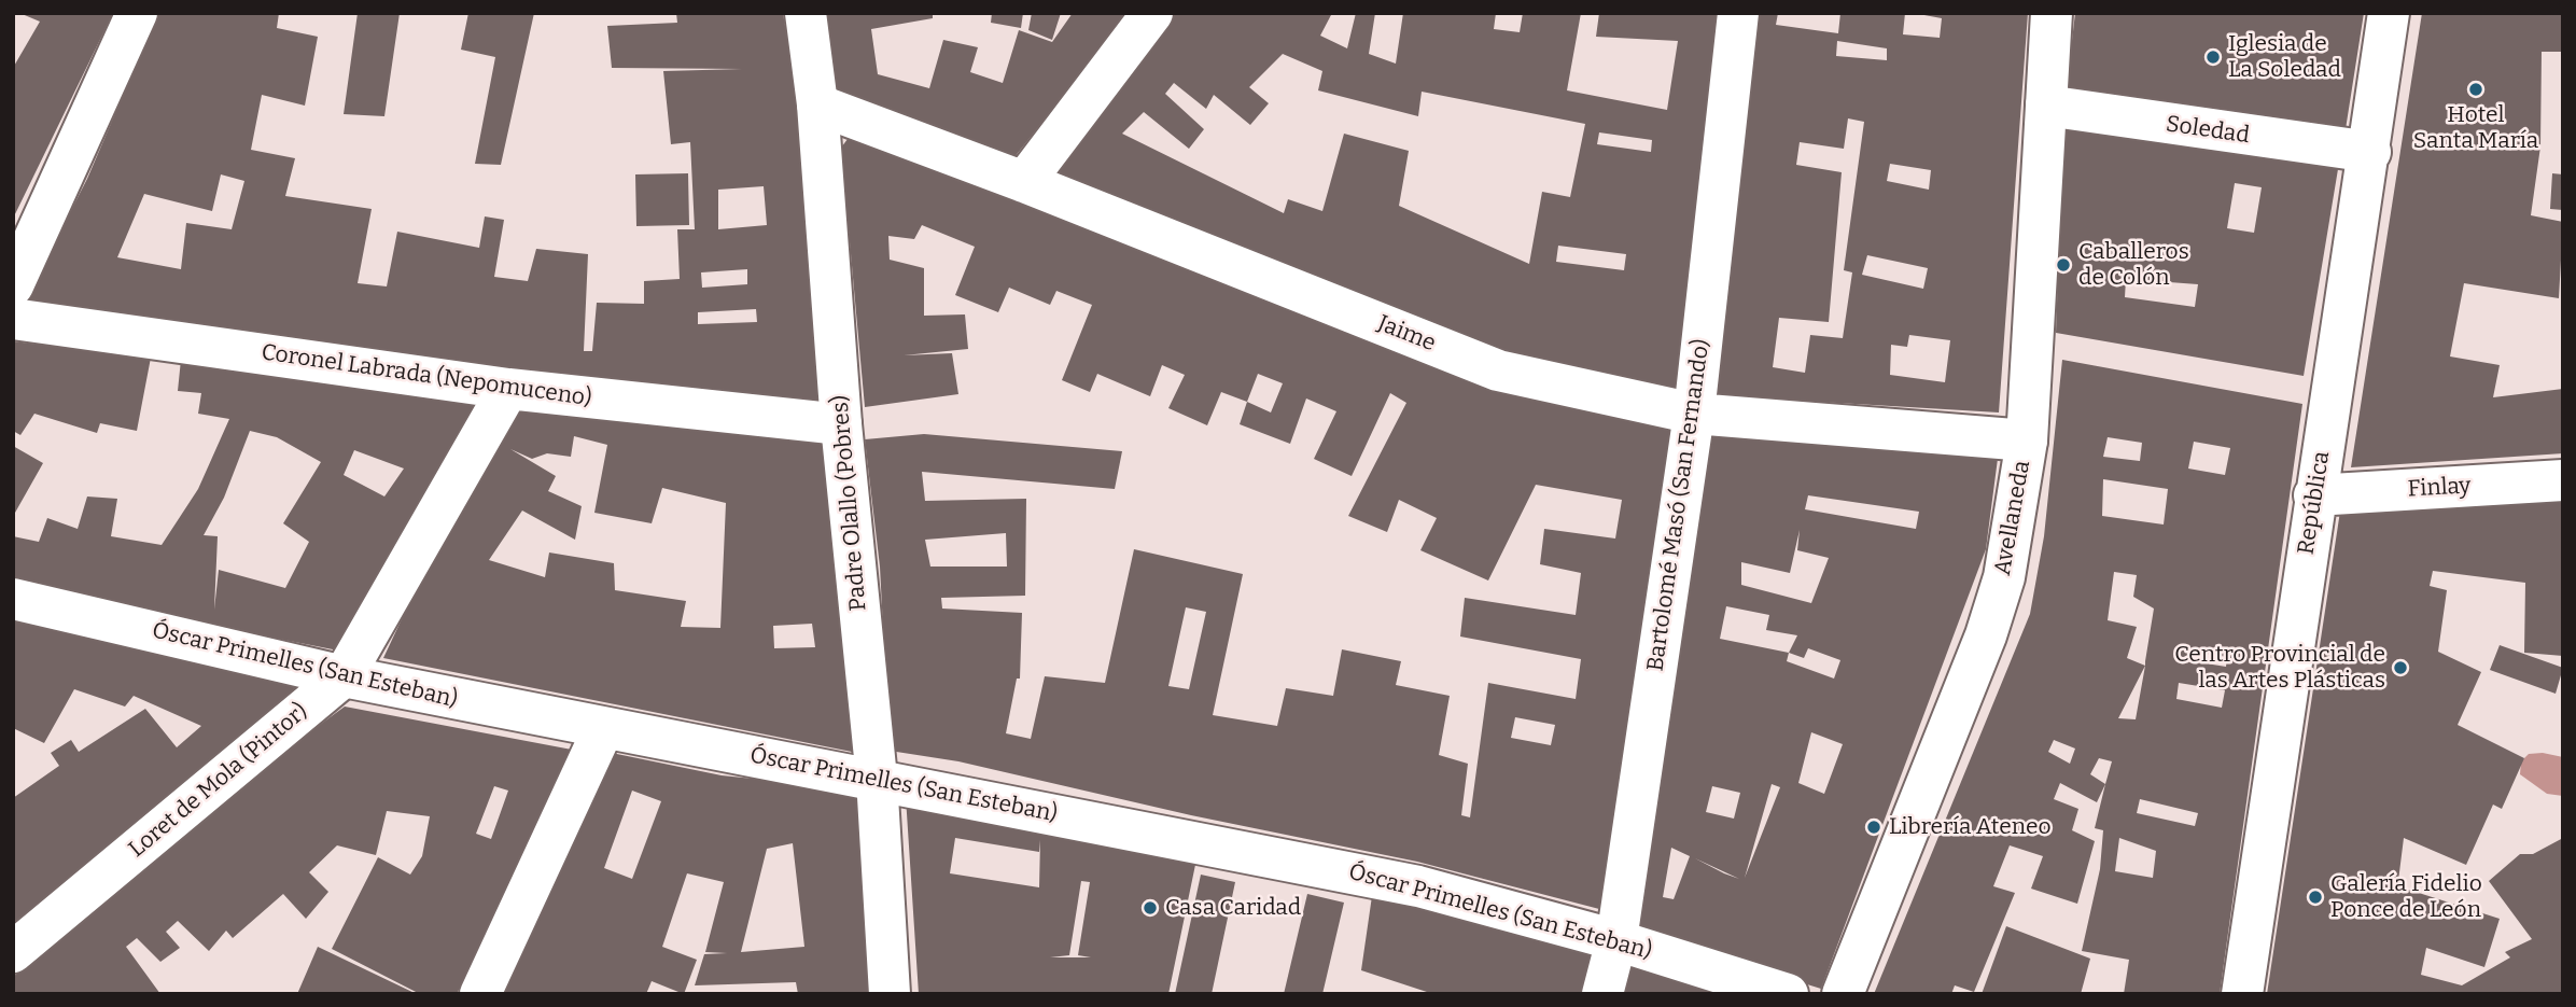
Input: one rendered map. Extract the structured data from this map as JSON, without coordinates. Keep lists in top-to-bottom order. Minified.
{"streets":{"street":["Soledad","Jaime","Coronel Labrada (Nepomuceno)","Finlay","Padre Olallo (Pobres)","República","Bartolomé Masó (San Fernando)","Avellaneda","Óscar Primelles (San Esteban)","Loret de Mola (Pintor)"]},"crossings":[["Soledad","República"],["Soledad","Avellaneda"],["Jaime","Padre Olallo (Pobres)"],["Jaime","Bartolomé Masó (San Fernando)"],["Jaime","Avellaneda"],["Coronel Labrada (Nepomuceno)","Padre Olallo (Pobres)"],["Coronel Labrada (Nepomuceno)","Loret de Mola (Pintor)"],["Finlay","República"],["Padre Olallo (Pobres)","Óscar Primelles (San Esteban)"],["Bartolomé Masó (San Fernando)","Óscar Primelles (San Esteban)"],["Óscar Primelles (San Esteban)","Loret de Mola (Pintor)"]],"places":["Iglesia de La Soledad","Hotel Santa María","Caballeros de Colón","Centro Provincial de las Artes Plásticas","Librería Ateneo","Galería Fidelio Ponce de León","Casa Caridad"]}
